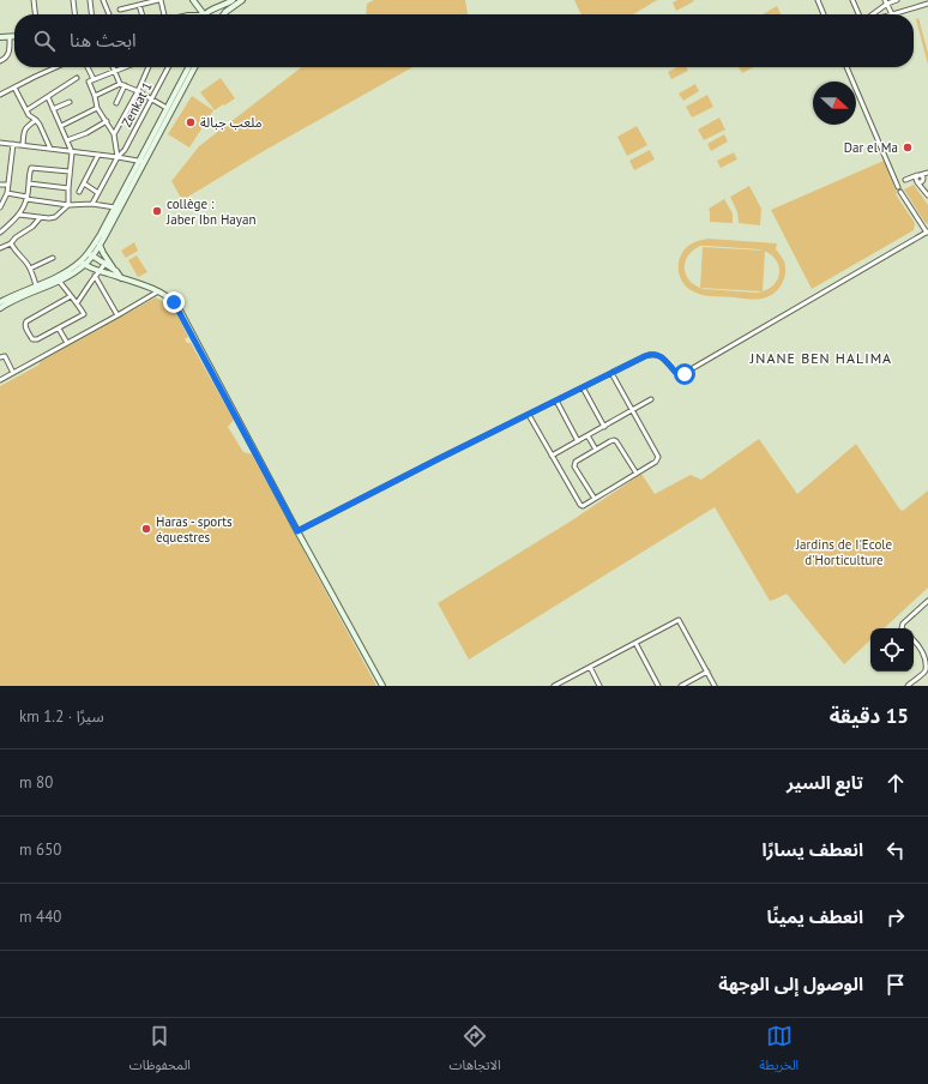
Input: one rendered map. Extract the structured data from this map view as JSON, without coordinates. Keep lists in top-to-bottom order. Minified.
{"streets":{"street":["Zenkat 1"]},"districts":["JNANE BEN HALIMA"],"parks":["Jardins de I'Ecole d'Horticulture"],"places":["ملعب جبالة","Dar el Ma","collège : Jaber Ibn Hayan","Haras - sports équestres"],"north":"right","page":{"search":"ابحث هنا","heading":["15 دقيقة","سيرًا · 1.2 km"],"list":[["تابع السير","80 m"],["انعطف يسارًا","650 m"],["انعطف يمينًا","440 m"],"الوصول إلى الوجهة"],"nav":["الخريطة","الاتجاهات","المحفوظات"]}}
